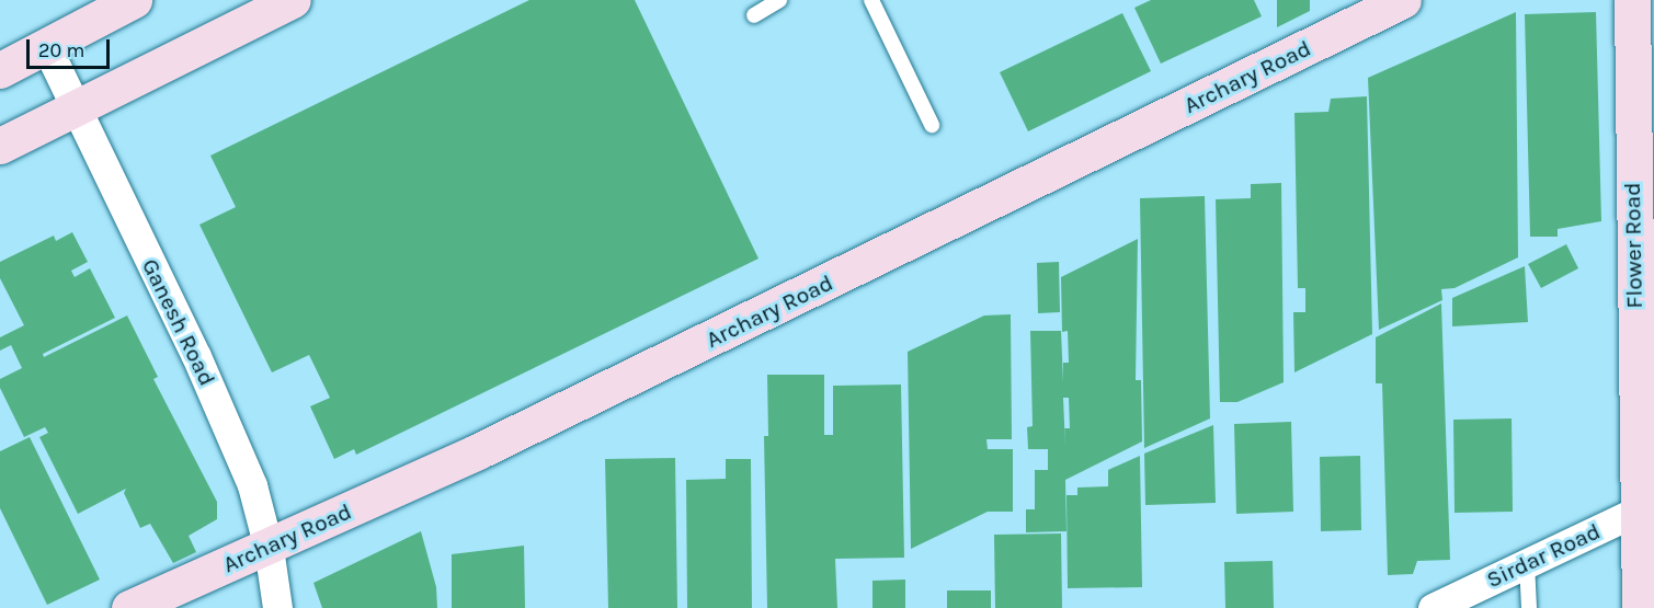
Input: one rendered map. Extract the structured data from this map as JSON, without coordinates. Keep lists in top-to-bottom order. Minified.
{"streets":{"street":["Archary Road","Flower Road","Ganesh Road","Sirdar Road"]},"crossings":[["Archary Road","Ganesh Road"],["Flower Road","Sirdar Road"]],"scale_bar":"20 m"}
